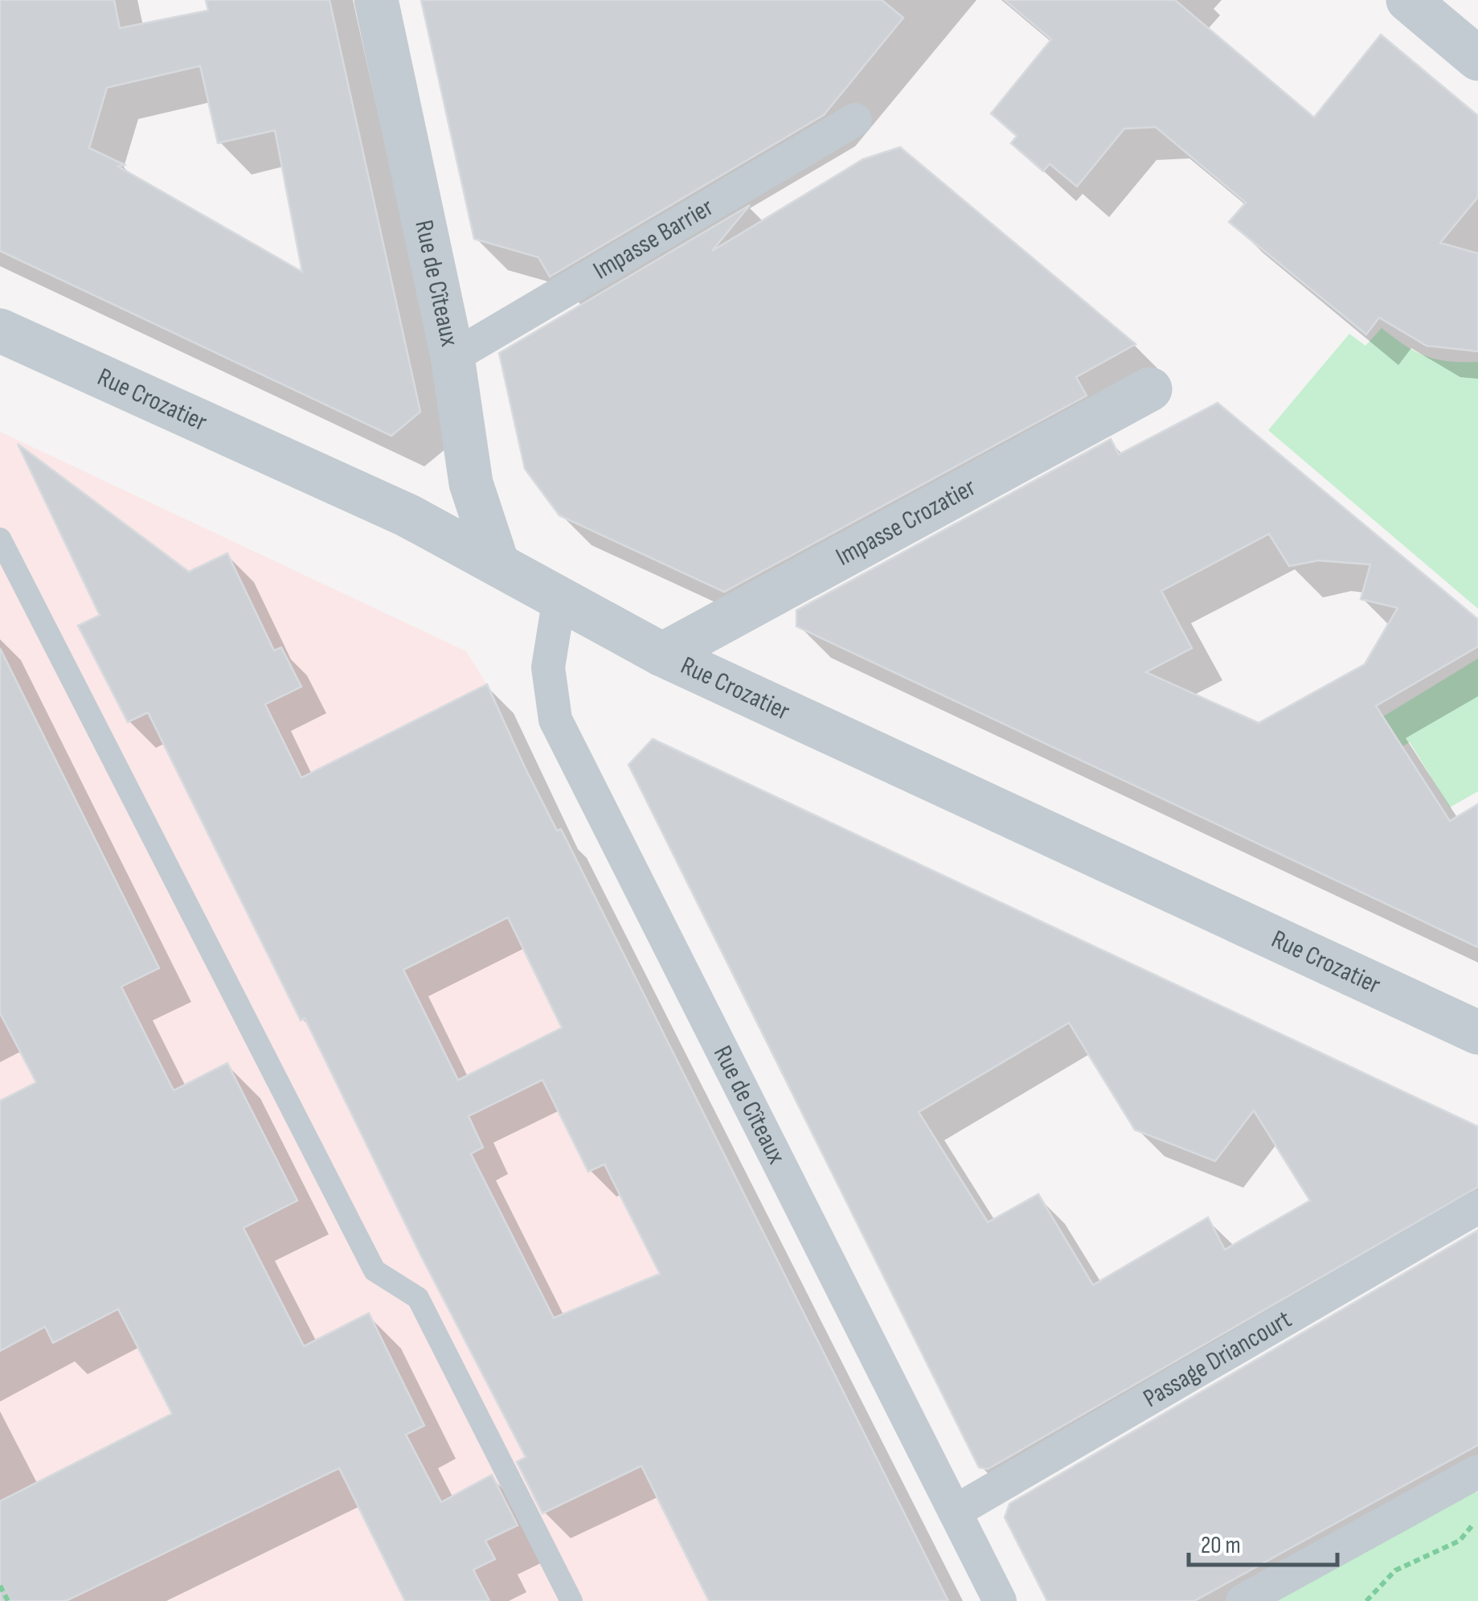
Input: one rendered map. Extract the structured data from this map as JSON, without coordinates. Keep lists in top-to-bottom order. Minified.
{"streets":{"street":["Impasse Barrier","Rue de Cîteaux","Rue Crozatier","Impasse Crozatier","Passage Driancourt"]},"crossings":[["Impasse Barrier","Rue de Cîteaux"],["Rue de Cîteaux","Rue Crozatier"],["Rue de Cîteaux","Passage Driancourt"],["Rue Crozatier","Impasse Crozatier"]],"scale_bar":"20 m"}
